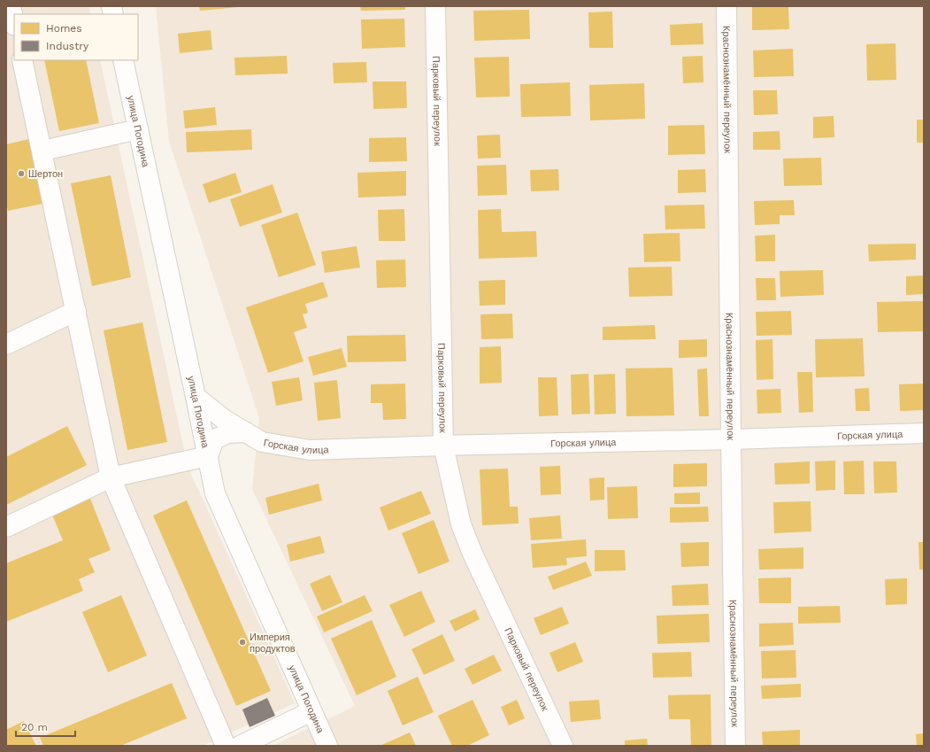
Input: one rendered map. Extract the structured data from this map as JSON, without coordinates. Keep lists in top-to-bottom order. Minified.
{"streets":{"street":["Краснознамённый переулок","Парковый переулок","улица Погодина","Горская улица"]},"crossings":[["Краснознамённый переулок","Горская улица"],["Парковый переулок","Горская улица"],["улица Погодина","Горская улица"]],"places":["Шертон","Империя продуктов"],"legend":["Homes","Industry"],"scale_bar":"20 m"}
